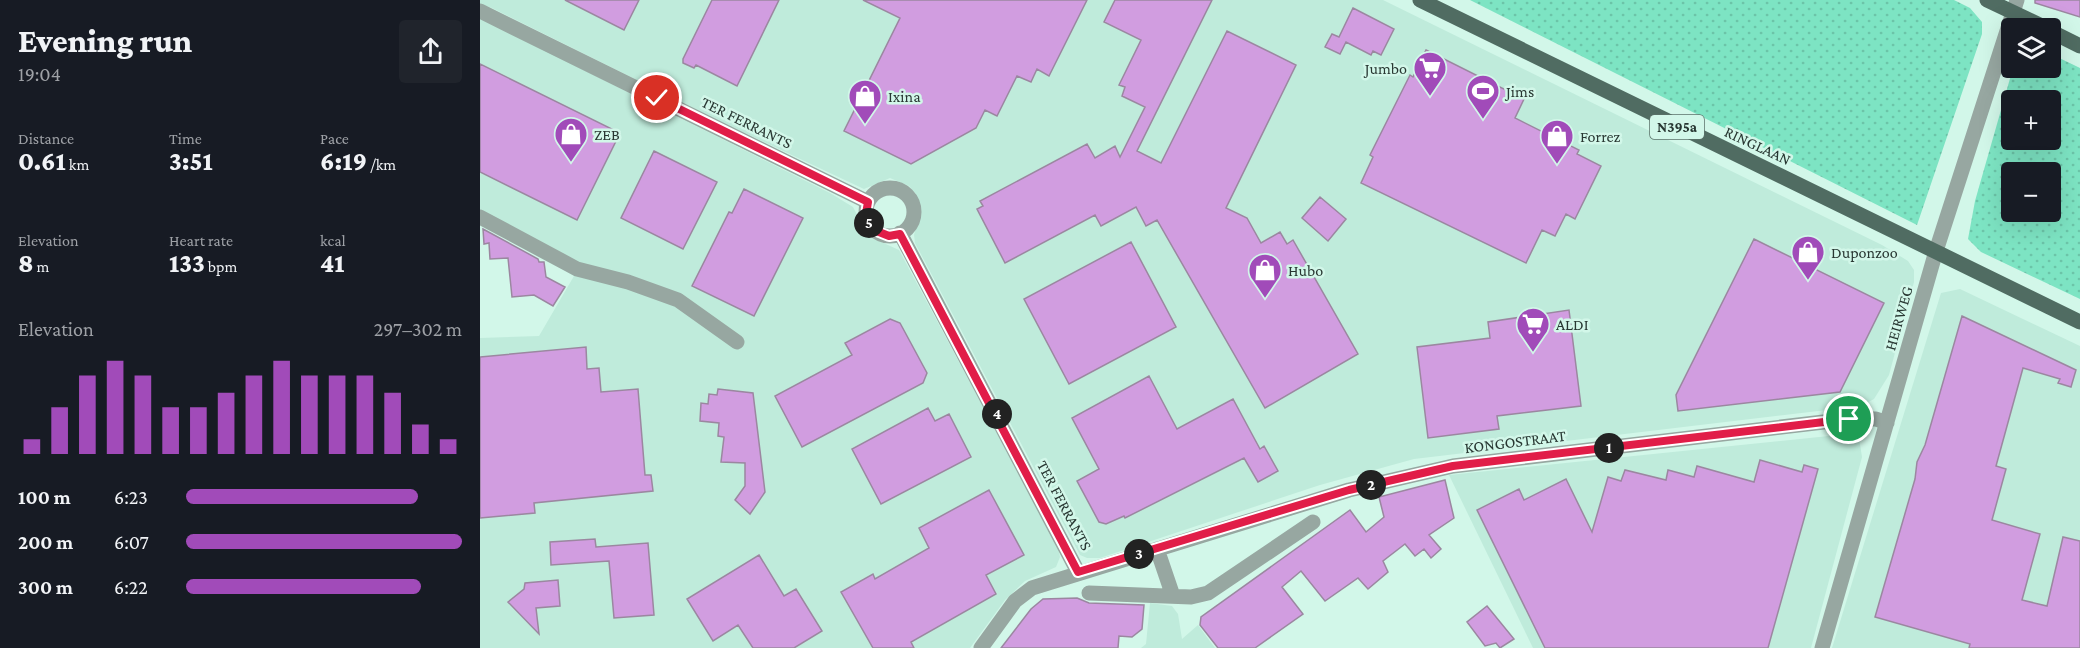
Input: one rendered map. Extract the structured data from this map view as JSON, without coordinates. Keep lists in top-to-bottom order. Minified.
{"streets":{"main road":["N395a","RINGLAAN"],"street":["TER FERRANTS","HEIRWEG","KONGOSTRAAT"]},"crossings":[["TER FERRANTS","KONGOSTRAAT"],["RINGLAAN","HEIRWEG"],["HEIRWEG","KONGOSTRAAT"]],"places":{"supermarket":["Jumbo","ALDI"],"sports":["Jims"],"shop":["Ixina","ZEB","Forrez","Duponzoo","Hubo"]},"page":{"heading":["Evening run","19:04"],"map_buttons":["+","−"],"stats":[["Distance","0.61 km"],["Time","3:51"],["Pace","6:19 /km"],["Elevation","8 m"],["Heart rate","133 bpm"],["kcal","41"]],"pins":["5","4","1","2","3"],"chart":["Elevation","297–302 m"],"list":[{"name":"100 m","note":"6:23"},{"name":"200 m","note":"6:07"},{"name":"300 m","note":"6:22"}]}}
